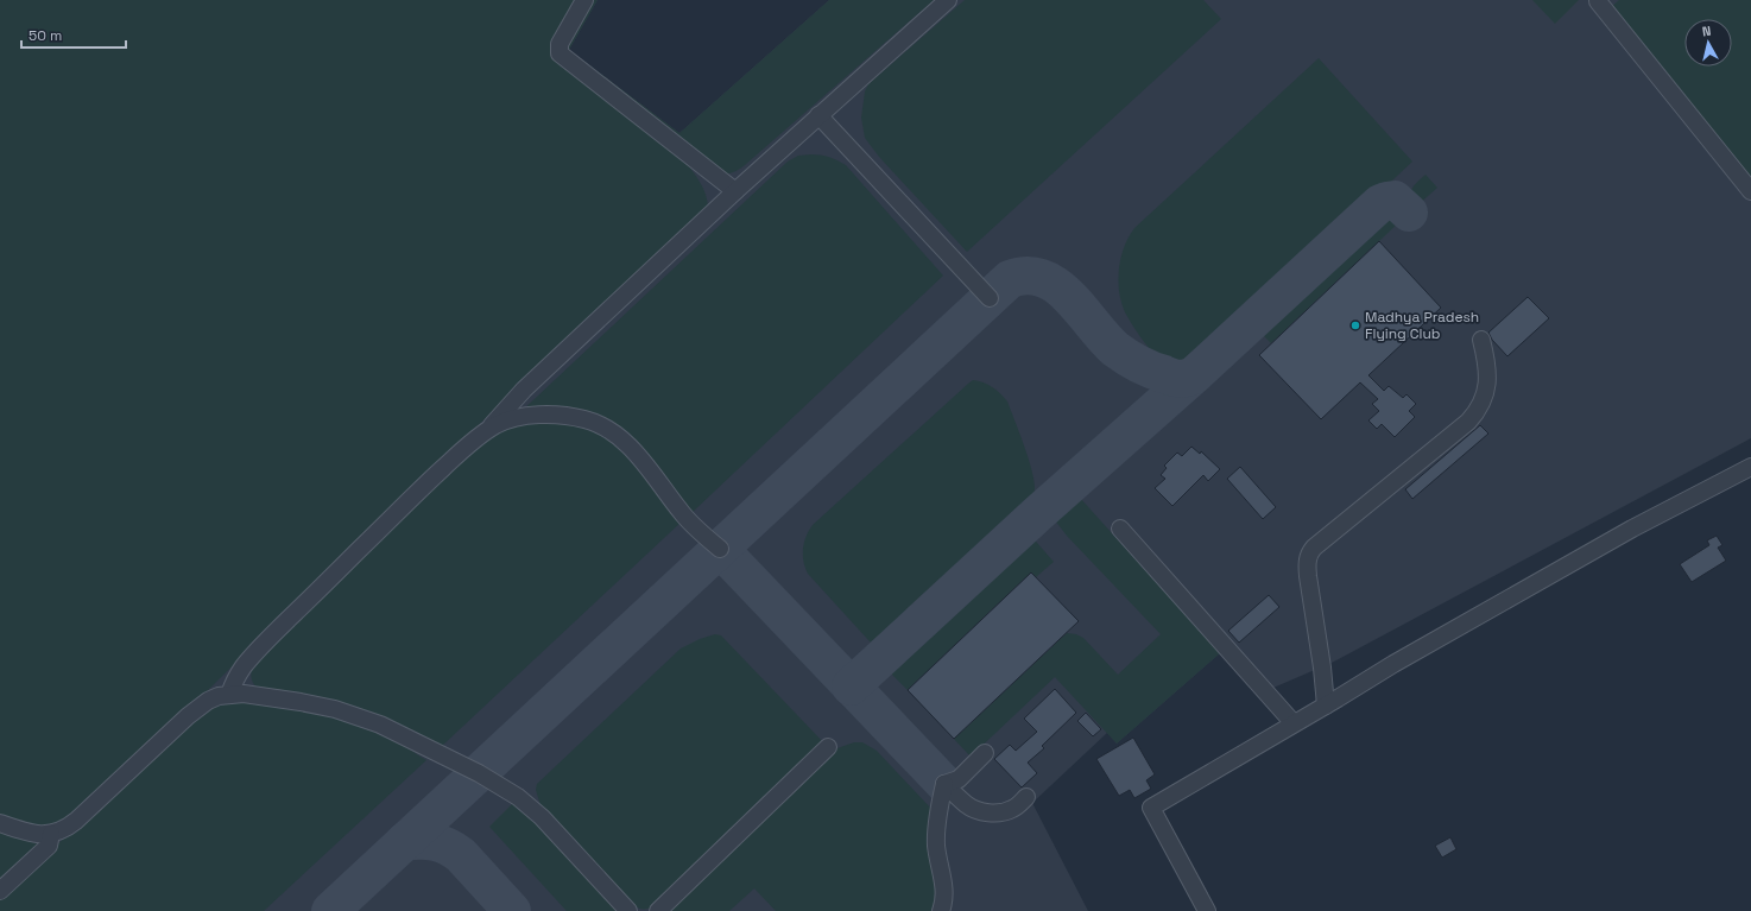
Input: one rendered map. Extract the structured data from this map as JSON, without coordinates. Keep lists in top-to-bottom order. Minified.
{"places":["Madhya Pradesh Flying Club"],"scale_bar":"50 m","north":"top"}
